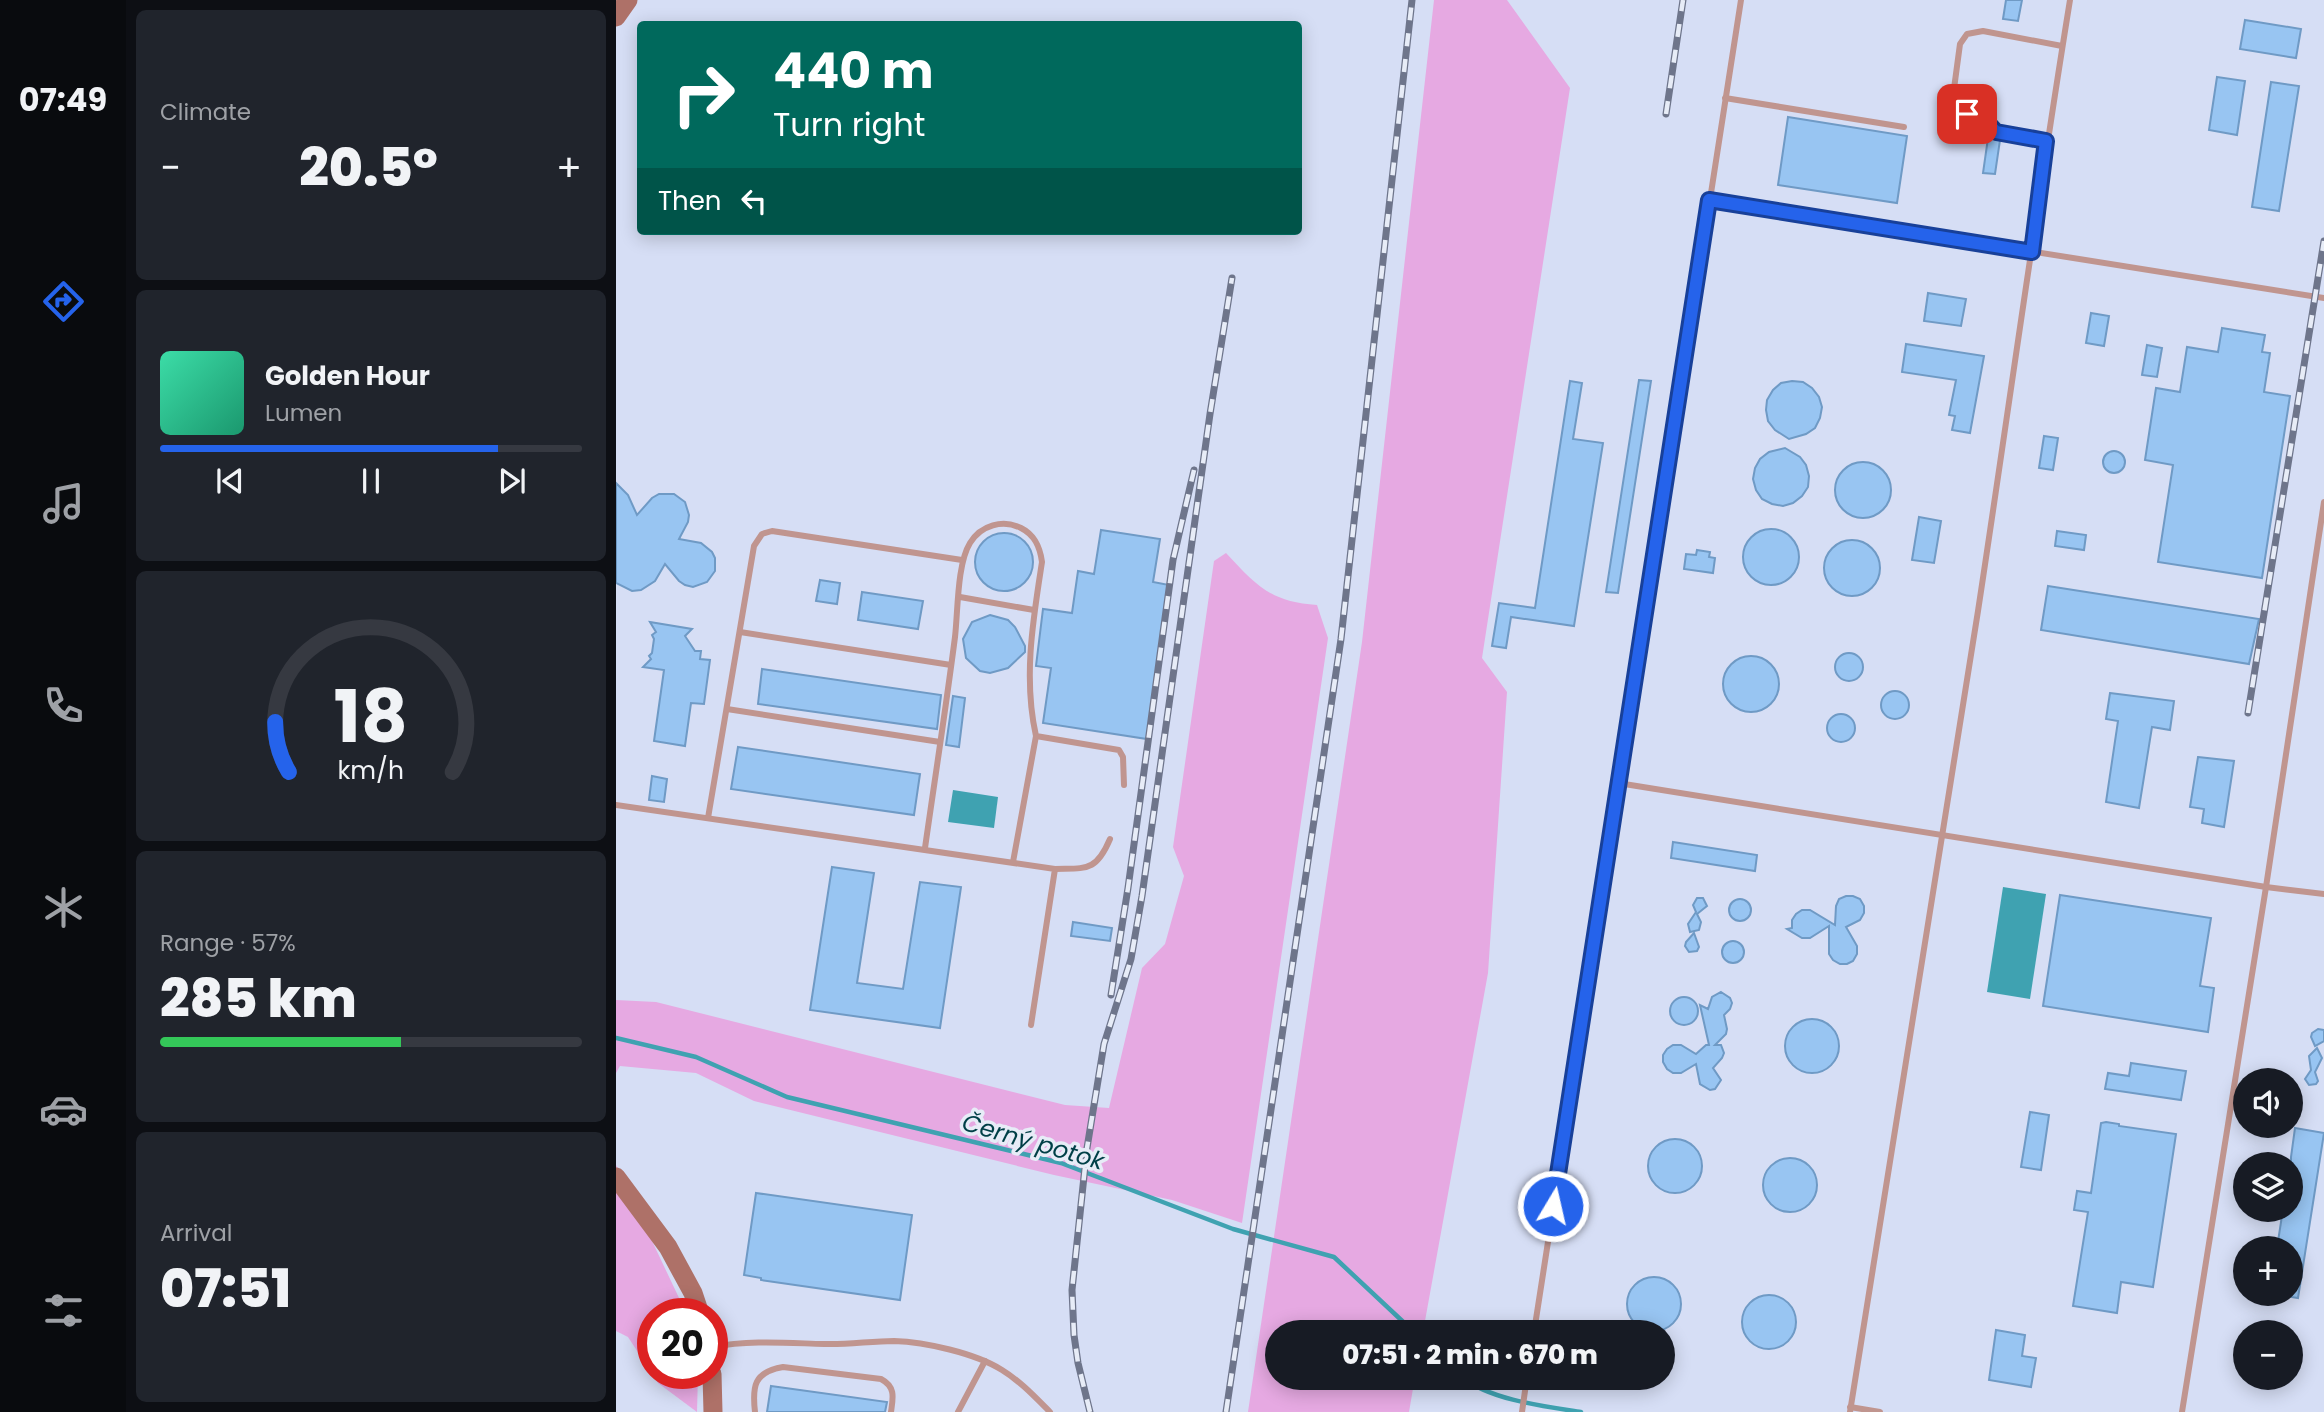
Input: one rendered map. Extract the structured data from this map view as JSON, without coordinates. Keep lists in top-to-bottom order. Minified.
{"water":["Černý potok"],"page":{"tabs":"07:49","tile":["Climate",["Range · 57%","285 km"],["Arrival","07:51"]],"turn":["440 m","Turn right"],"heat":["−","20.5°","+"],"then":"Then","song":["Golden Hour","Lumen"],"map_buttons":["+","−"],"limit":"20","trip":"07:51 · 2 min · 670 m","gauge":["18","km/h"]}}
